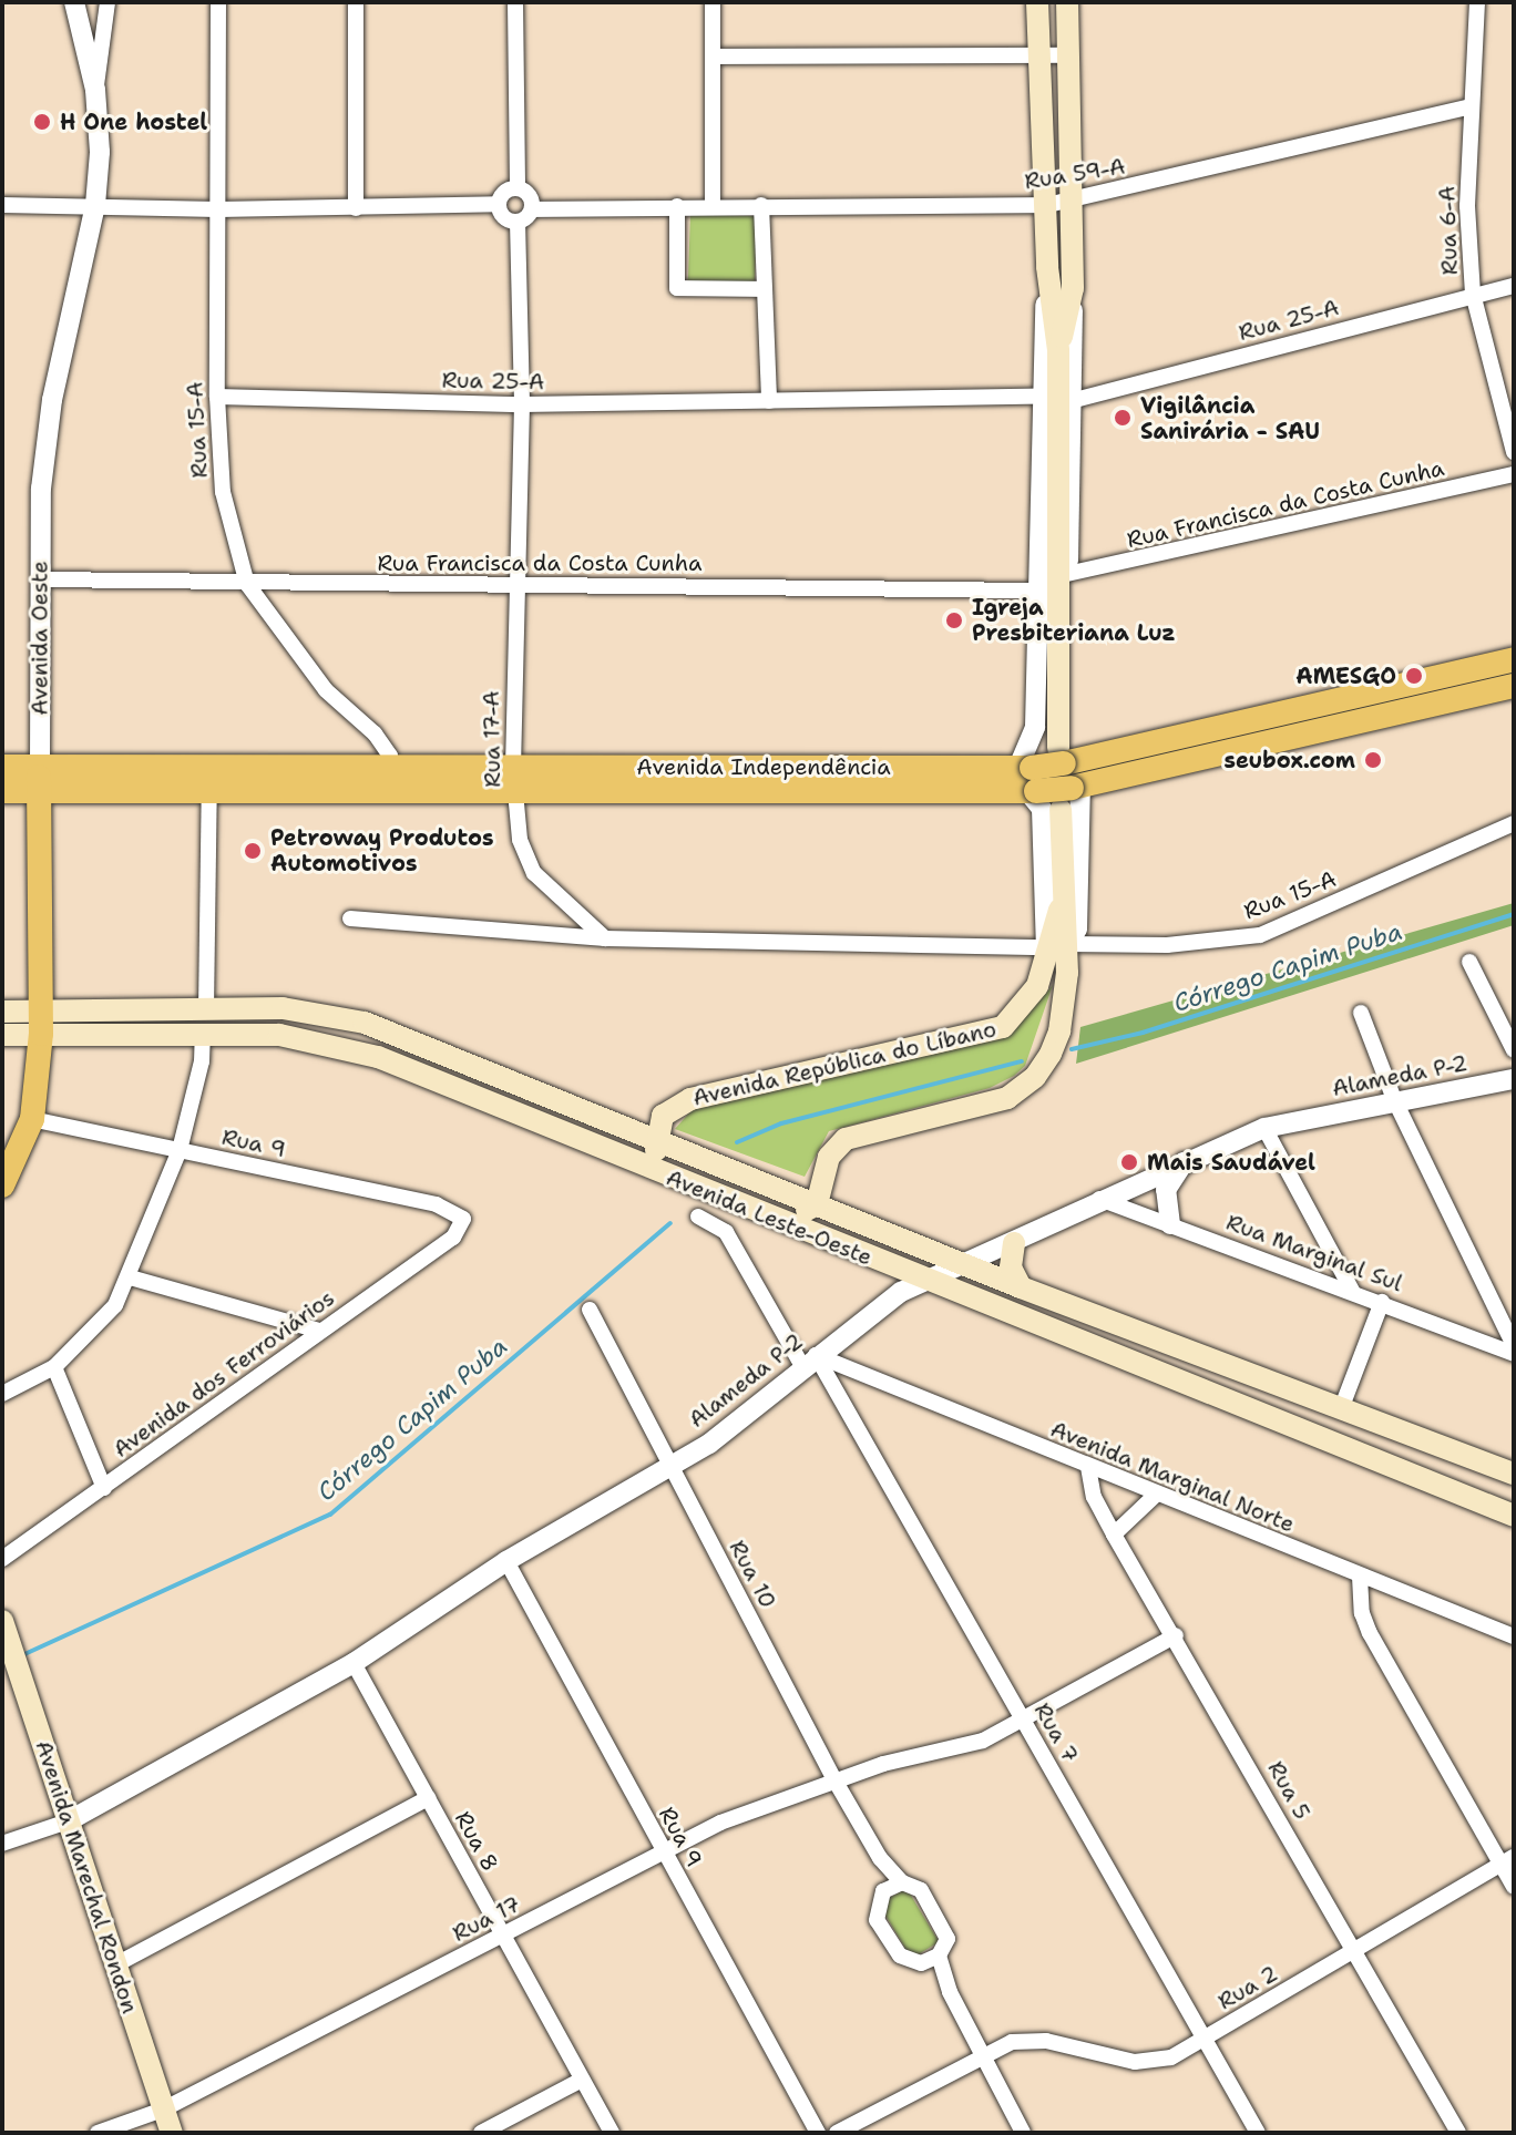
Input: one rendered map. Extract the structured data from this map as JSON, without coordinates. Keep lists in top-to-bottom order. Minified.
{"streets":{"main road":["Avenida Oeste","Avenida Independência","Avenida República do Líbano","Avenida Leste-Oeste","Avenida Marechal Rondon"],"street":["Rua 59-A","Rua 6-A","Rua 25-A","Rua 15-A","Rua Francisca da Costa Cunha","Rua 17-A","Alameda P-2","Rua 9","Rua Marginal Sul","Avenida dos Ferroviários","Avenida Marginal Norte","Rua 10","Rua 7","Rua 5","Rua 8","Rua 17","Rua 2"]},"crossings":[["Rua 59-A","Rua 6-A"],["Rua 59-A","Rua 17-A"],["Rua 6-A","Rua 25-A"],["Rua 25-A","Rua 15-A"],["Rua 25-A","Rua 17-A"],["Rua 15-A","Rua Francisca da Costa Cunha"],["Rua 15-A","Avenida Independência"],["Rua 15-A","Avenida República do Líbano"],["Rua Francisca da Costa Cunha","Avenida Oeste"],["Rua Francisca da Costa Cunha","Rua 17-A"],["Avenida Oeste","Avenida Independência"],["Avenida Oeste","Rua 9"],["Avenida Oeste","Avenida Leste-Oeste"],["Rua 17-A","Avenida Independência"],["Avenida Independência","Avenida República do Líbano"],["Avenida República do Líbano","Avenida Leste-Oeste"],["Alameda P-2","Rua 9"],["Alameda P-2","Avenida Leste-Oeste"],["Alameda P-2","Rua Marginal Sul"],["Alameda P-2","Avenida Marginal Norte"],["Alameda P-2","Rua 10"],["Alameda P-2","Rua 7"],["Alameda P-2","Rua 8"],["Alameda P-2","Avenida Marechal Rondon"],["Rua 9","Avenida dos Ferroviários"],["Rua 9","Rua 17"],["Avenida Marginal Norte","Rua 7"],["Avenida Marginal Norte","Rua 5"],["Rua 10","Rua 17"],["Rua 7","Rua 17"],["Rua 7","Rua 2"],["Rua 5","Rua 17"],["Rua 5","Rua 2"],["Rua 8","Rua 17"],["Avenida Marechal Rondon","Rua 17"]],"water":["Córrego Capim Puba"],"places":["H One hostel","Vigilância Sanirária - SAU","Igreja Presbiteriana Luz","AMESGO","seubox.com","Petroway Produtos Automotivos","Mais Saudável"]}
